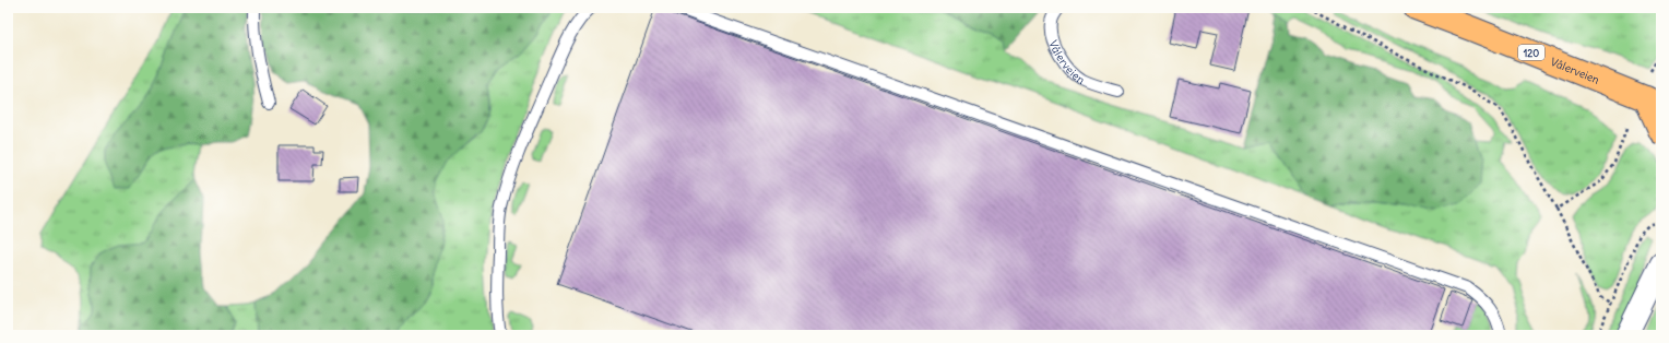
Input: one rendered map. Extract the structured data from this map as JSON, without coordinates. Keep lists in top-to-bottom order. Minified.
{"streets":{"main road":["120","Vålerveien"]},"crossings":[["120","Vålerveien"]]}
